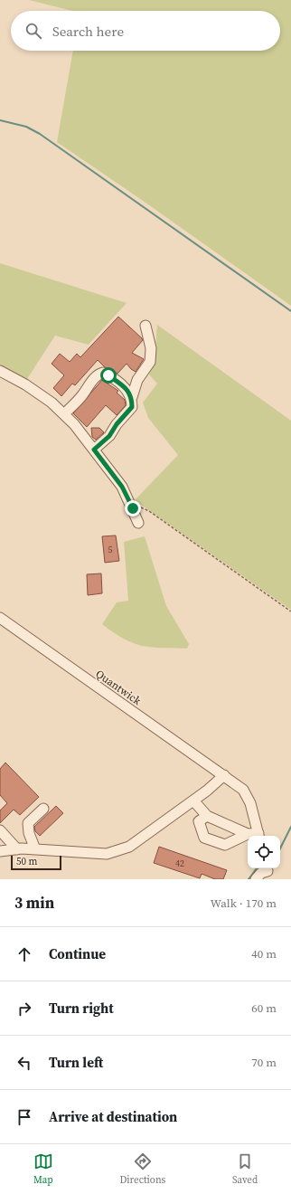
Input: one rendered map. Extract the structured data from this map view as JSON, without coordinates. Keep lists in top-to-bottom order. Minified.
{"streets":{"street":["Quantwick"]},"house_numbers":["5","42"],"scale_bar":"50 m","page":{"search":"Search here","scale":"50 m","heading":["3 min","Walk · 170 m"],"list":[["Continue","40 m"],["Turn right","60 m"],["Turn left","70 m"],"Arrive at destination"],"nav":["Map","Directions","Saved"]}}
